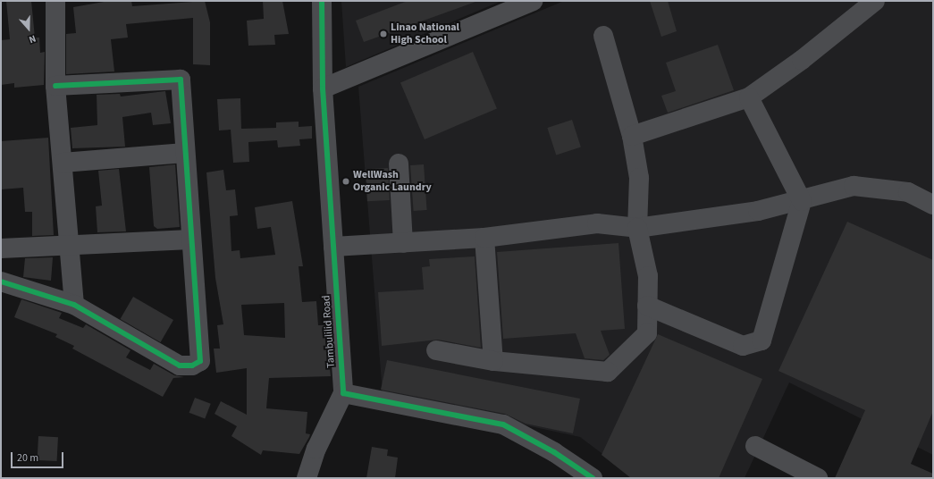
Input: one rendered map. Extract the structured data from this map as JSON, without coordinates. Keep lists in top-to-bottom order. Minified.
{"streets":{"street":["Tambulilid Road"]},"places":["Linao National High School","WellWash Organic Laundry"],"scale_bar":"20 m","north":"bottom"}
